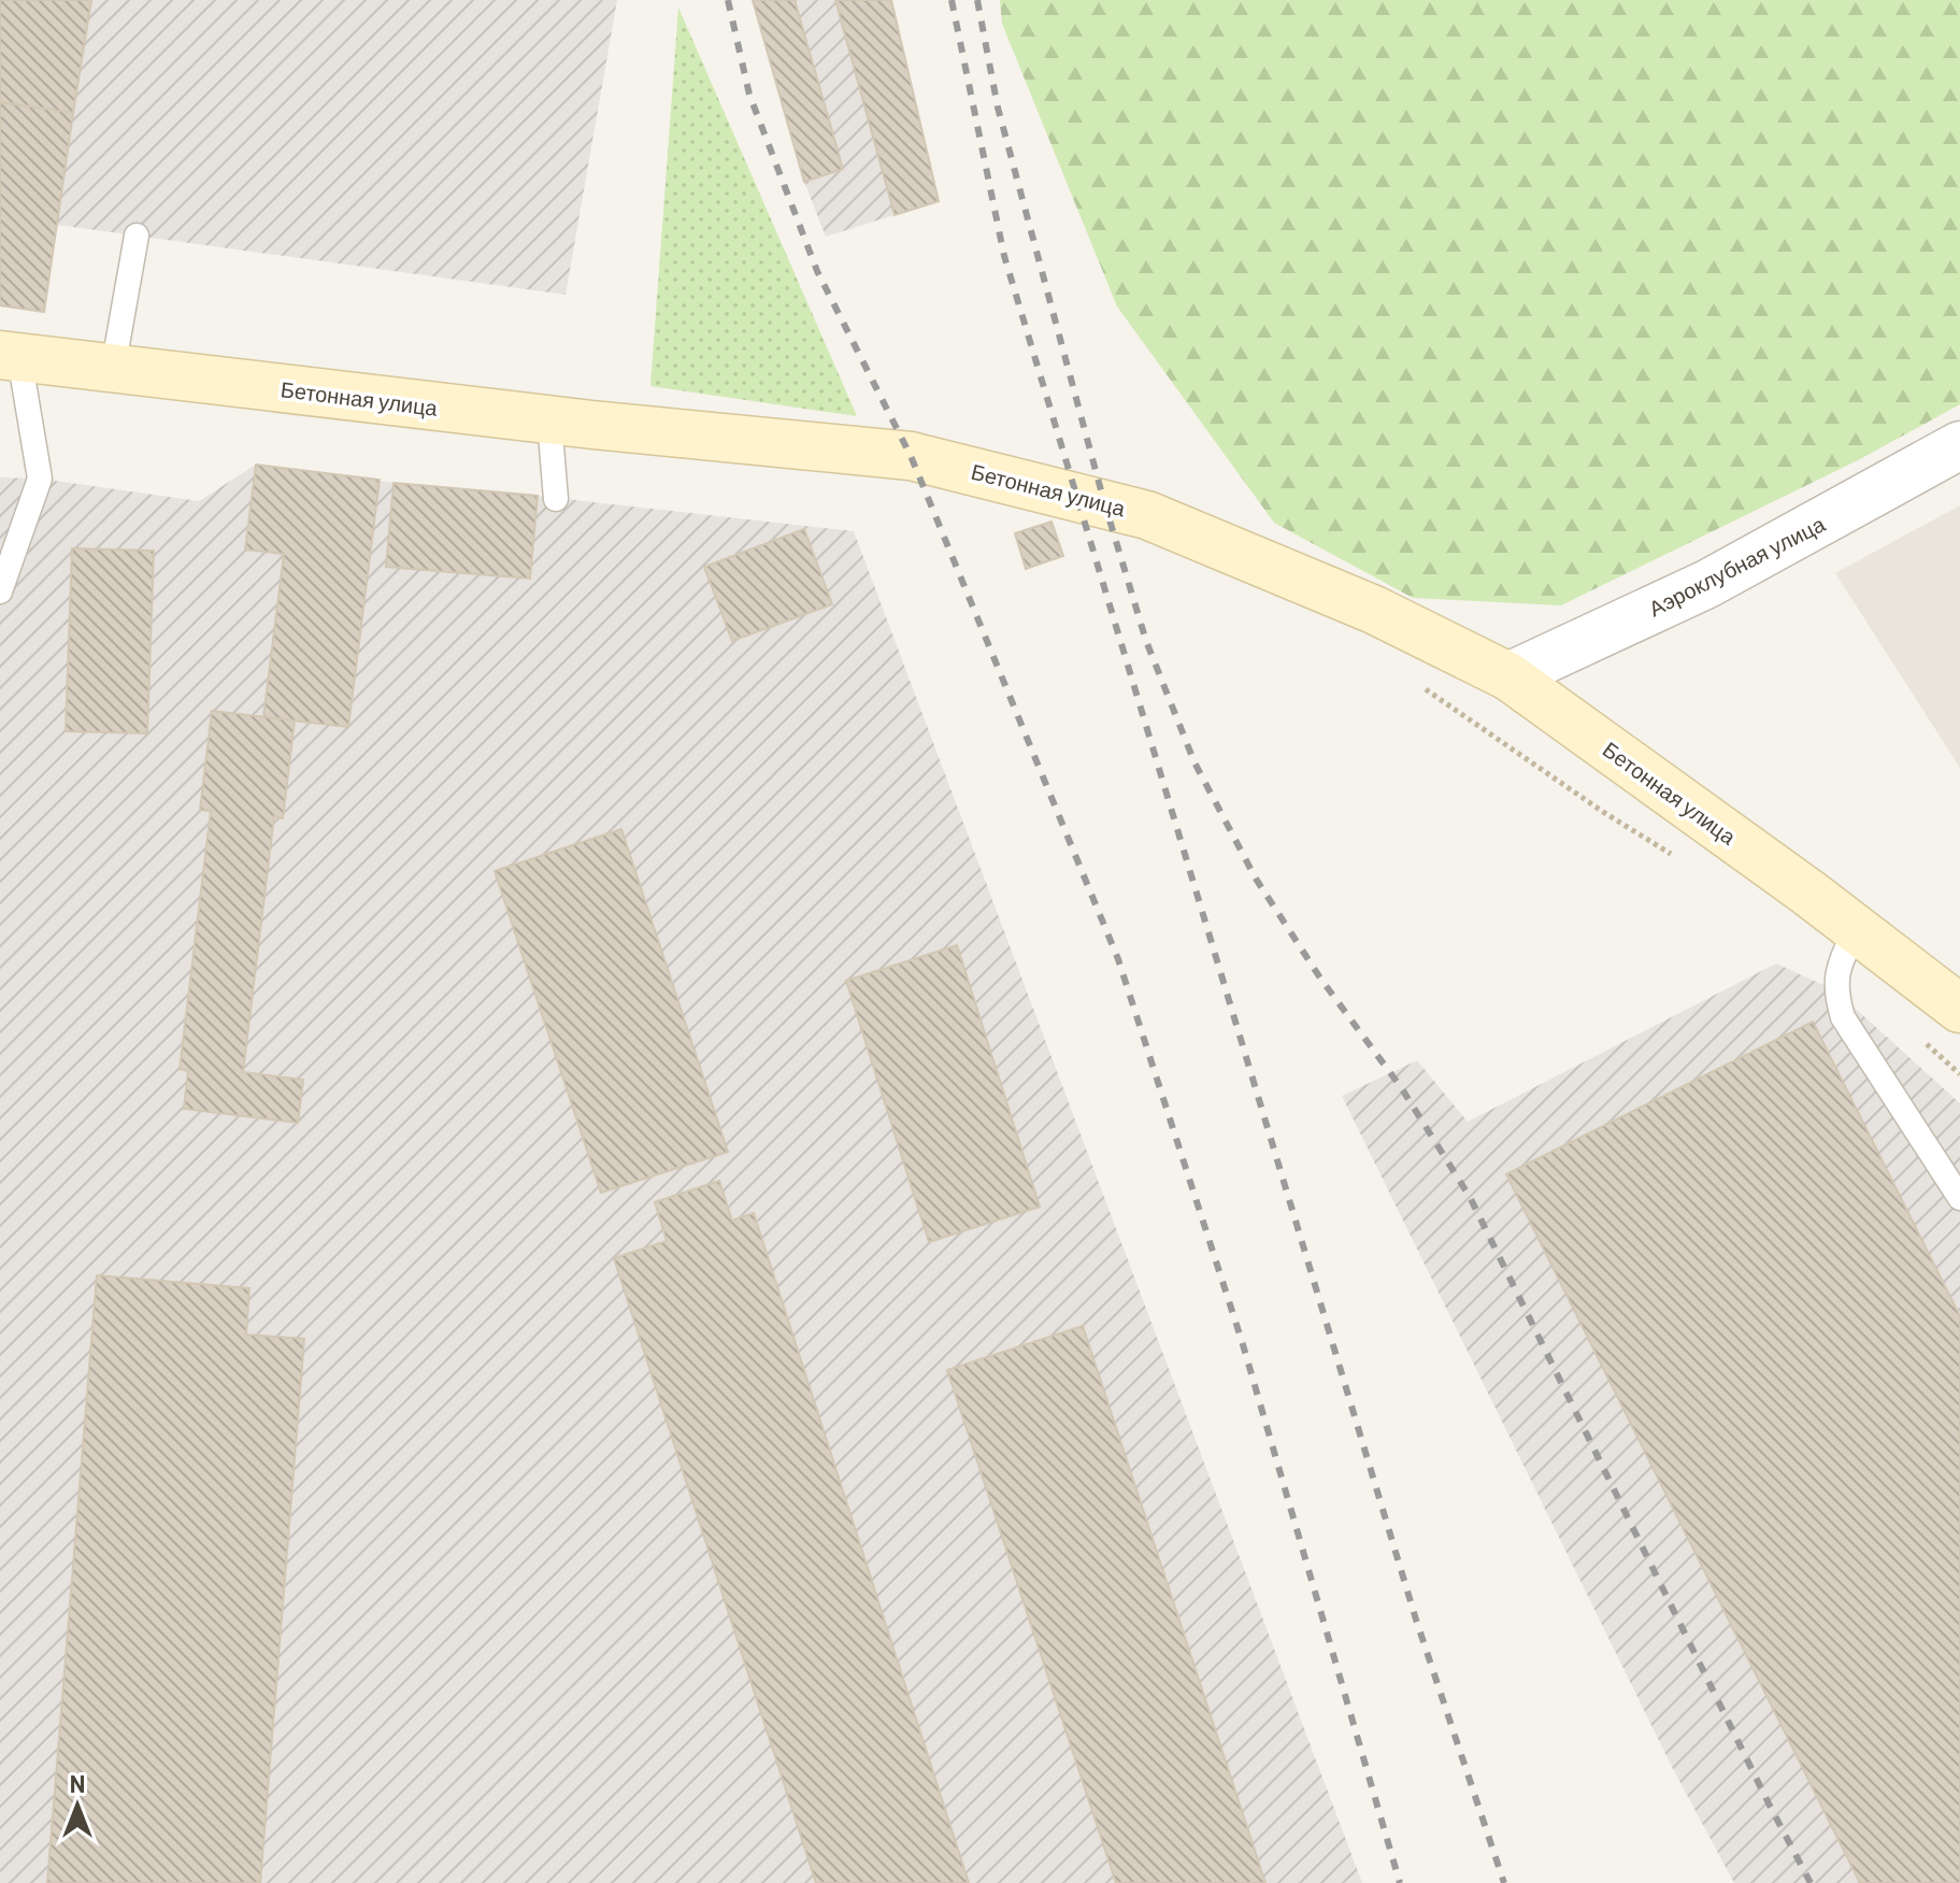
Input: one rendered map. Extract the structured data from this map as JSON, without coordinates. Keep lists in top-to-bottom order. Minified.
{"streets":{"street":["Бетонная улица","Аэроклубная улица"]},"crossings":[["Бетонная улица","Аэроклубная улица"]],"north":"top"}
